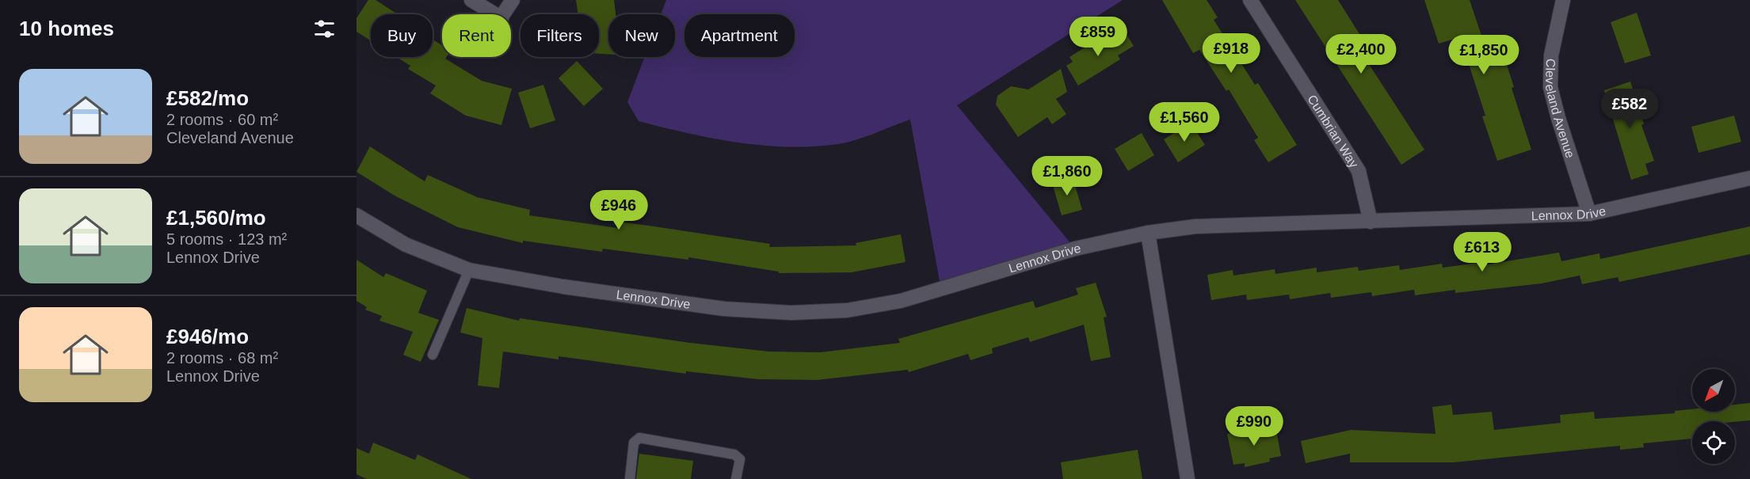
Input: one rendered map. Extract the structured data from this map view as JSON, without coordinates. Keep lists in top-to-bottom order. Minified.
{"streets":{"street":["Cleveland Avenue","Cumbrian Way","Lennox Drive"]},"crossings":[["Cleveland Avenue","Lennox Drive"],["Cumbrian Way","Lennox Drive"]],"north":"bottom left","page":{"heading":"10 homes","chip":["Buy","Rent","Filters","New","Apartment"],"price":["£859","£918","£2,400","£1,850","£582","£1,560","£1,860","£946","£613","£990"],"list":[{"name":"£582/mo","note":"2 rooms · 60 m² · Cleveland Avenue"},{"name":"£1,560/mo","note":"5 rooms · 123 m² · Lennox Drive"},{"name":"£946/mo","note":"2 rooms · 68 m² · Lennox Drive"}]}}
